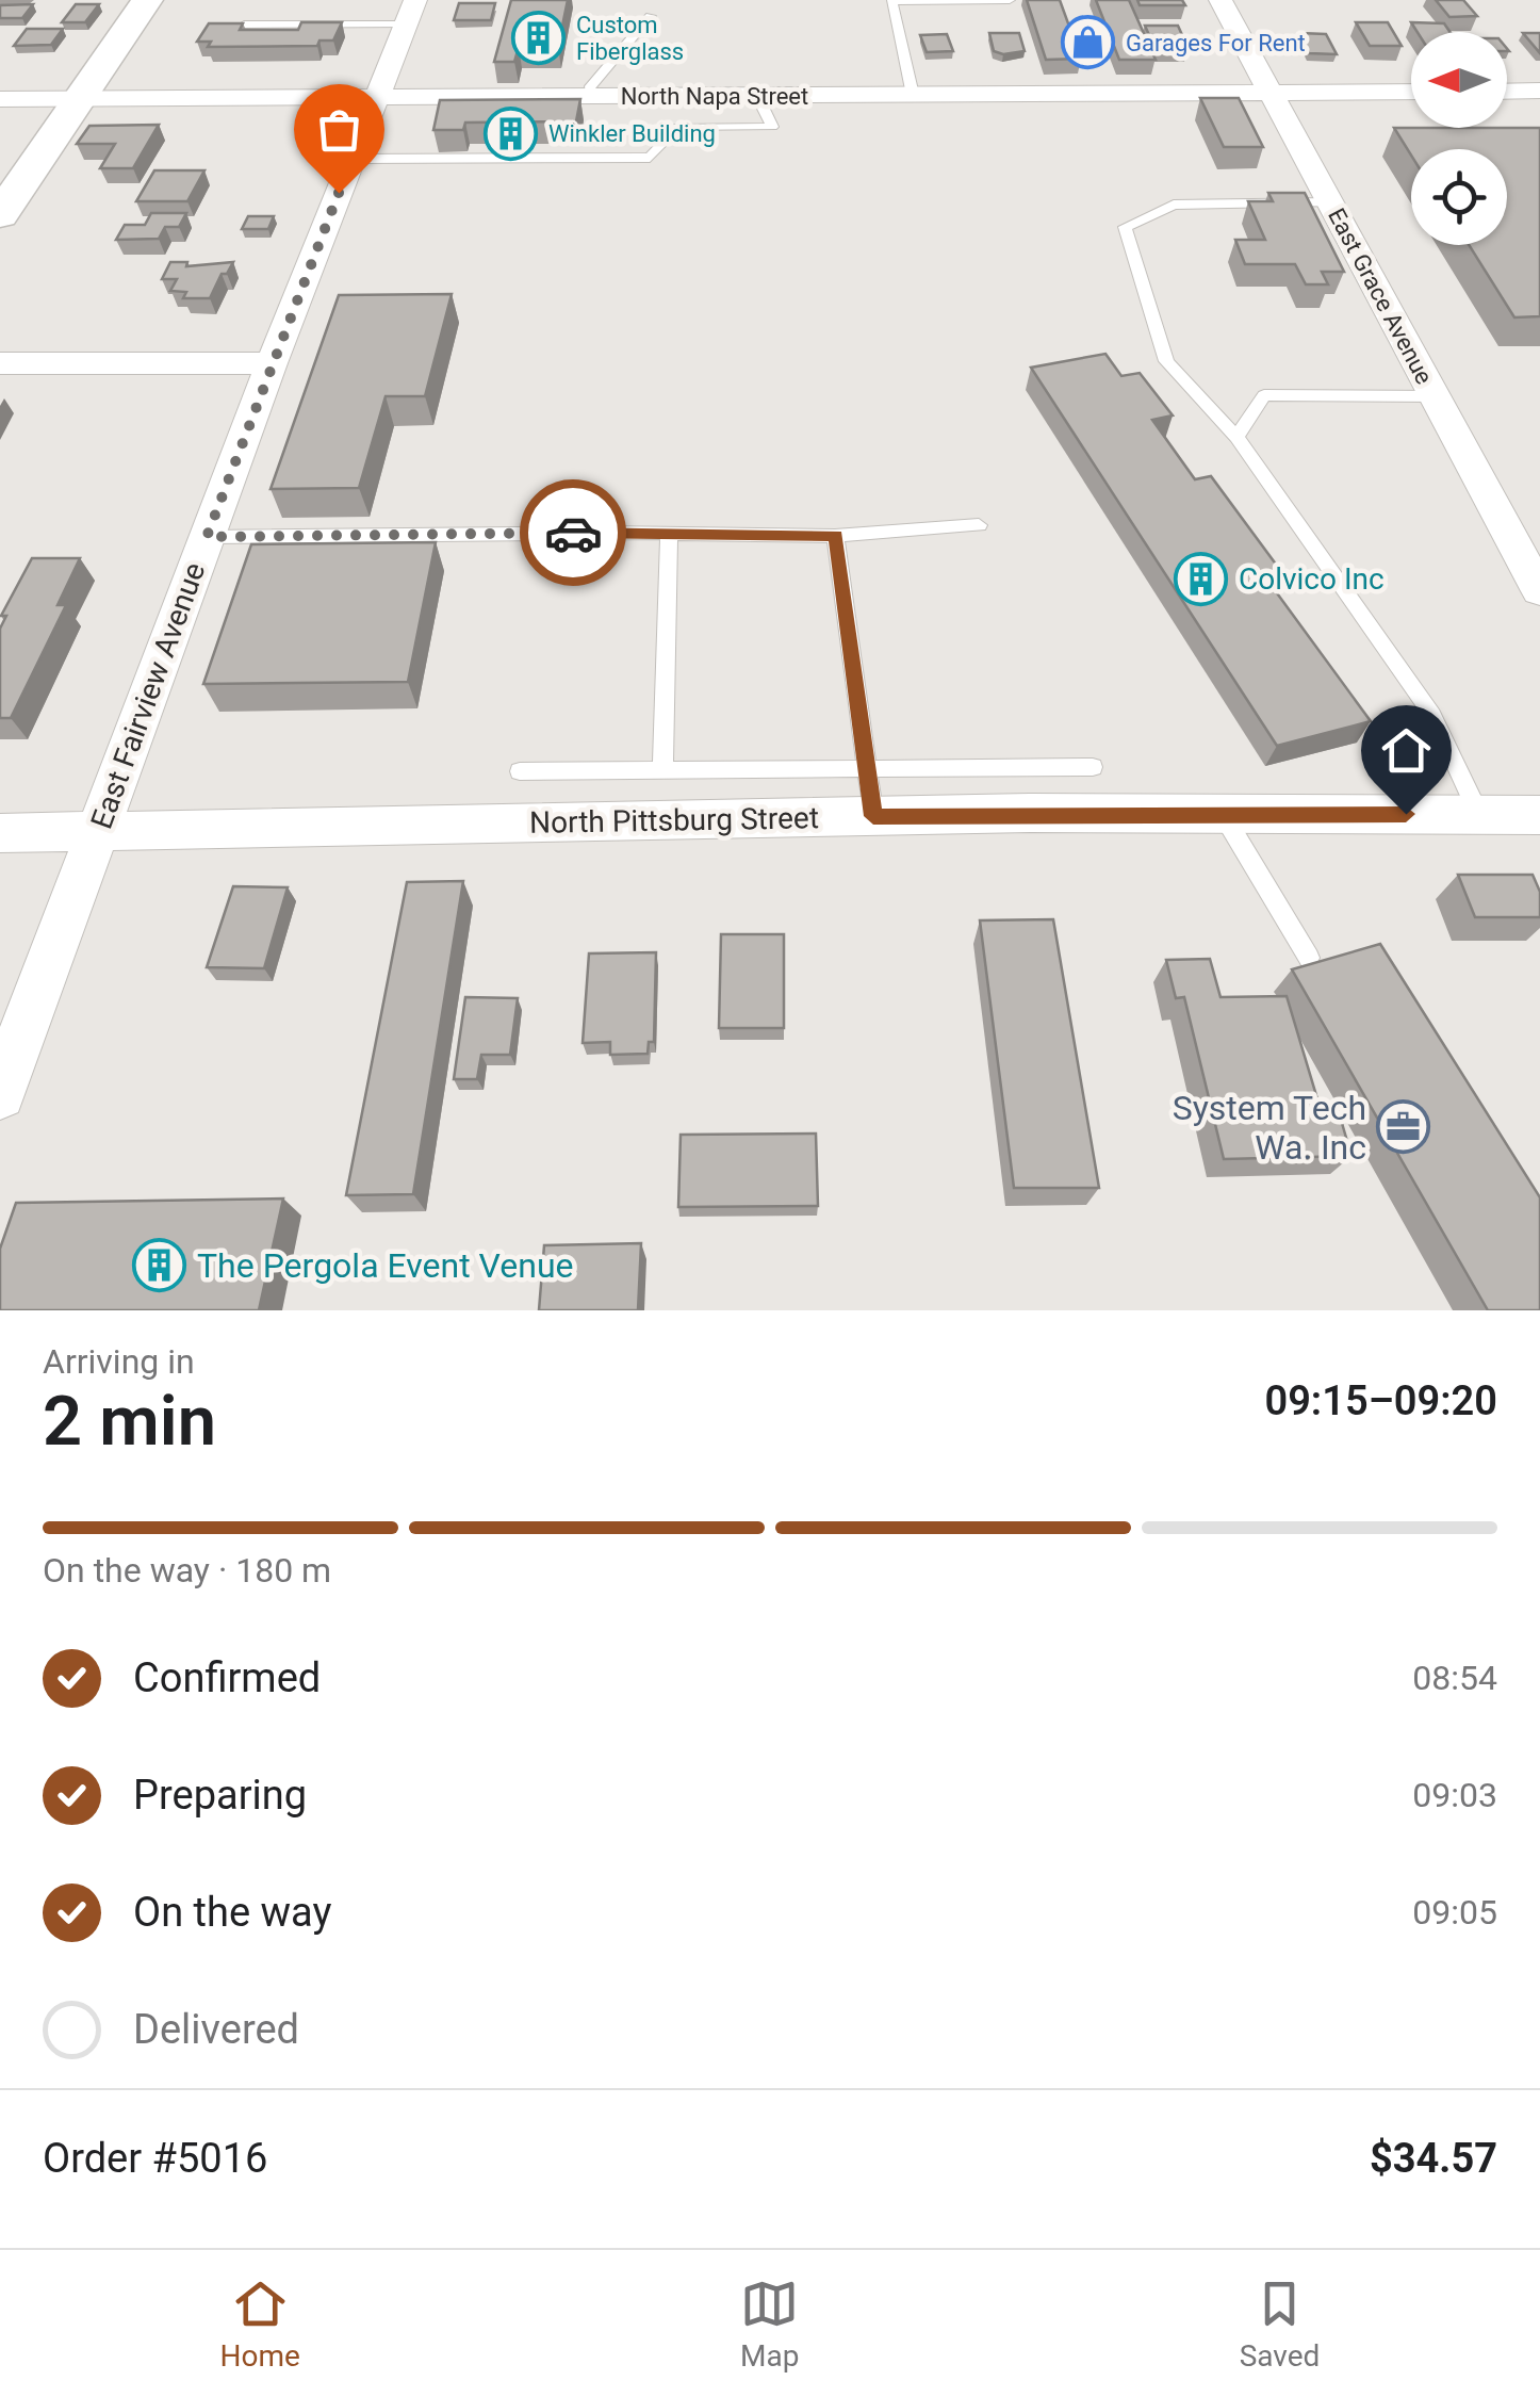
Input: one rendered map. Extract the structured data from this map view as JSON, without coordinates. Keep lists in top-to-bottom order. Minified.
{"streets":{"street":["North Napa Street","East Grace Avenue","East Fairview Avenue","North Pittsburg Street"]},"crossings":[["North Napa Street","East Grace Avenue"],["North Napa Street","East Fairview Avenue"],["East Fairview Avenue","North Pittsburg Street"]],"places":{"building":["Custom Fiberglass","Winkler Building","Colvico Inc","The Pergola Event Venue"],"shop":["Garages For Rent"],"office":["System Tech Wa. Inc"]},"north":"left","page":{"heading":["2 min","Arriving in","09:15–09:20"],"panel":["Order #5016","$34.57"],"bar":"On the way · 180 m","list":[["Confirmed","08:54"],["Preparing","09:03"],["On the way","09:05"],"Delivered"],"tabs":["Home","Map","Saved"]}}
